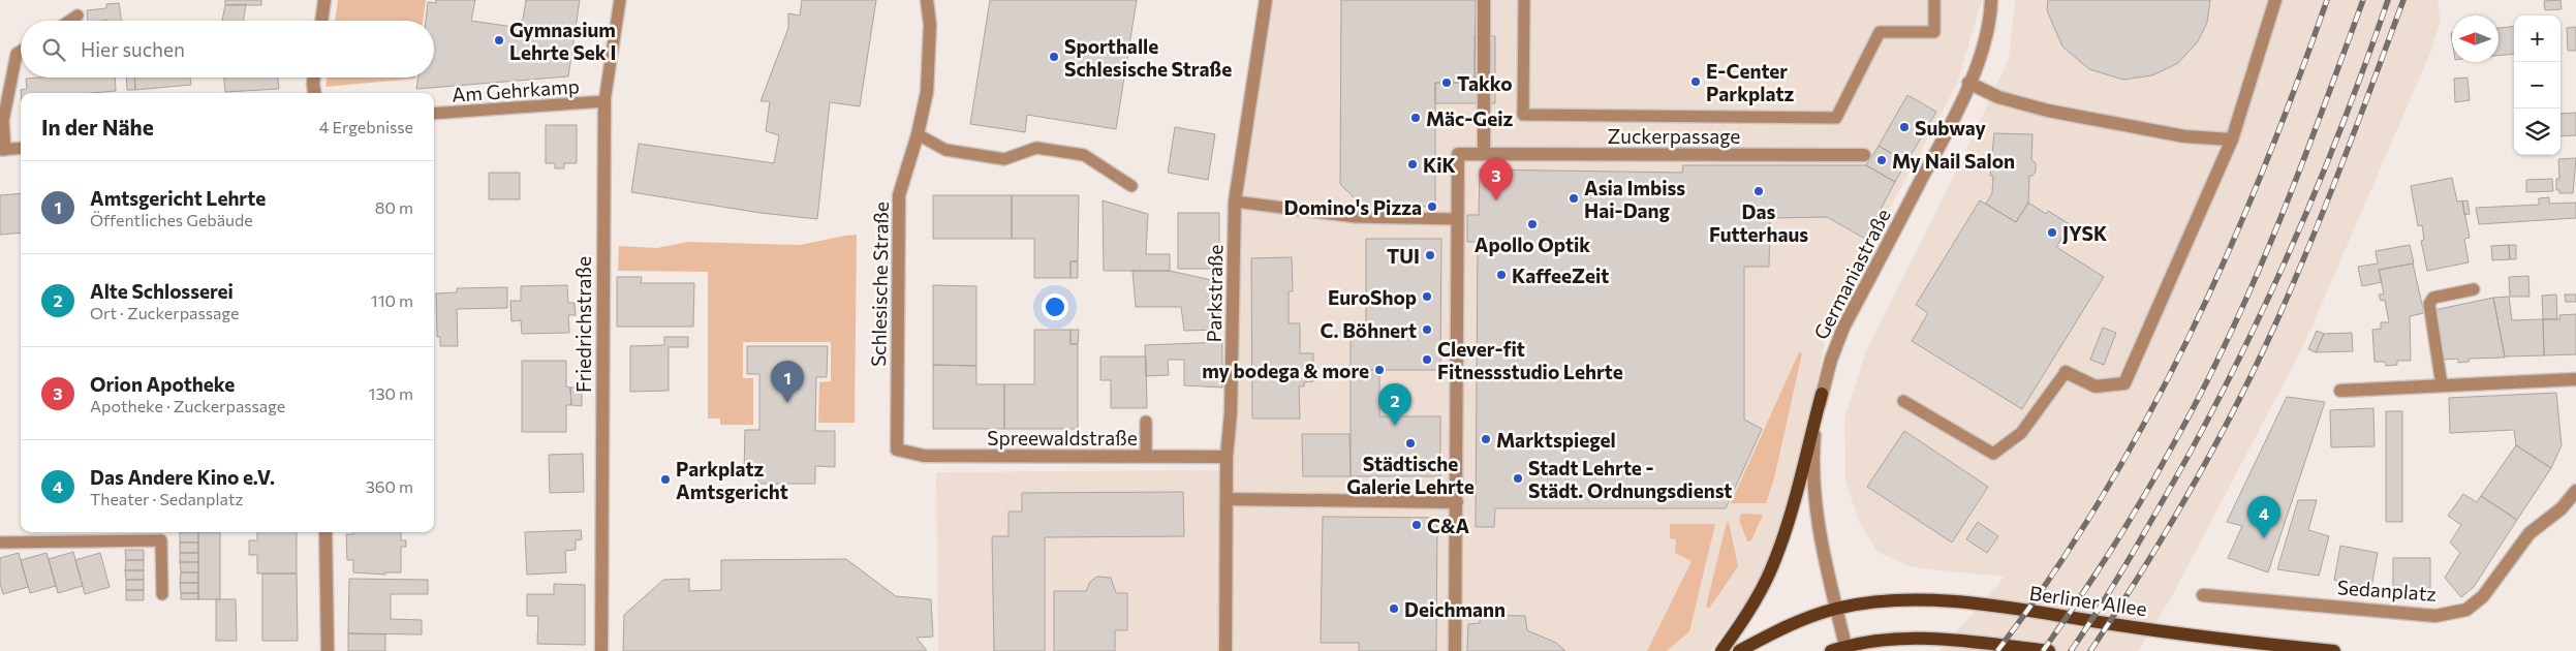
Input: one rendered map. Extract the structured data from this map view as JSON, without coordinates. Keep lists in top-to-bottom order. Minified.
{"streets":{"main road":["Berliner Allee"],"street":["Zuckerpassage","Germaniastraße","Schlesische Straße","Parkstraße","Friedrichstraße","Spreewaldstraße","Sedanplatz"],"lane":["Am Gehrkamp"]},"crossings":[["Am Gehrkamp","Friedrichstraße"],["Germaniastraße","Berliner Allee"],["Schlesische Straße","Spreewaldstraße"],["Parkstraße","Spreewaldstraße"]],"places":["Gymnasium Lehrte Sek I","Sporthalle Schlesische Straße","E-Center Parkplatz","Takko","Mäc-Geiz","Subway","My Nail Salon","KiK","Das Futterhaus","Asia Imbiss Hai-Dang","Domino's Pizza","Apollo Optik","JYSK","TUI","KaffeeZeit","EuroShop","C. Böhnert","Clever-fit Fitnessstudio Lehrte","my bodega & more","Marktspiegel","Städtische Galerie Lehrte","Stadt Lehrte - Städt. Ordnungsdienst","Parkplatz Amtsgericht","C&A","Deichmann"],"north":"left","page":{"map_buttons":["+","−"],"search":"Hier suchen","heading":["In der Nähe","4 Ergebnisse"],"pins":["3","1","2","4"],"list":[{"mark":"1","name":"Amtsgericht Lehrte","note":"Öffentliches Gebäude","value":"80 m"},{"mark":"2","name":"Alte Schlosserei","note":"Ort · Zuckerpassage","value":"110 m"},{"mark":"3","name":"Orion Apotheke","note":"Apotheke · Zuckerpassage","value":"130 m"},{"mark":"4","name":"Das Andere Kino e.V.","note":"Theater · Sedanplatz","value":"360 m"}]}}
